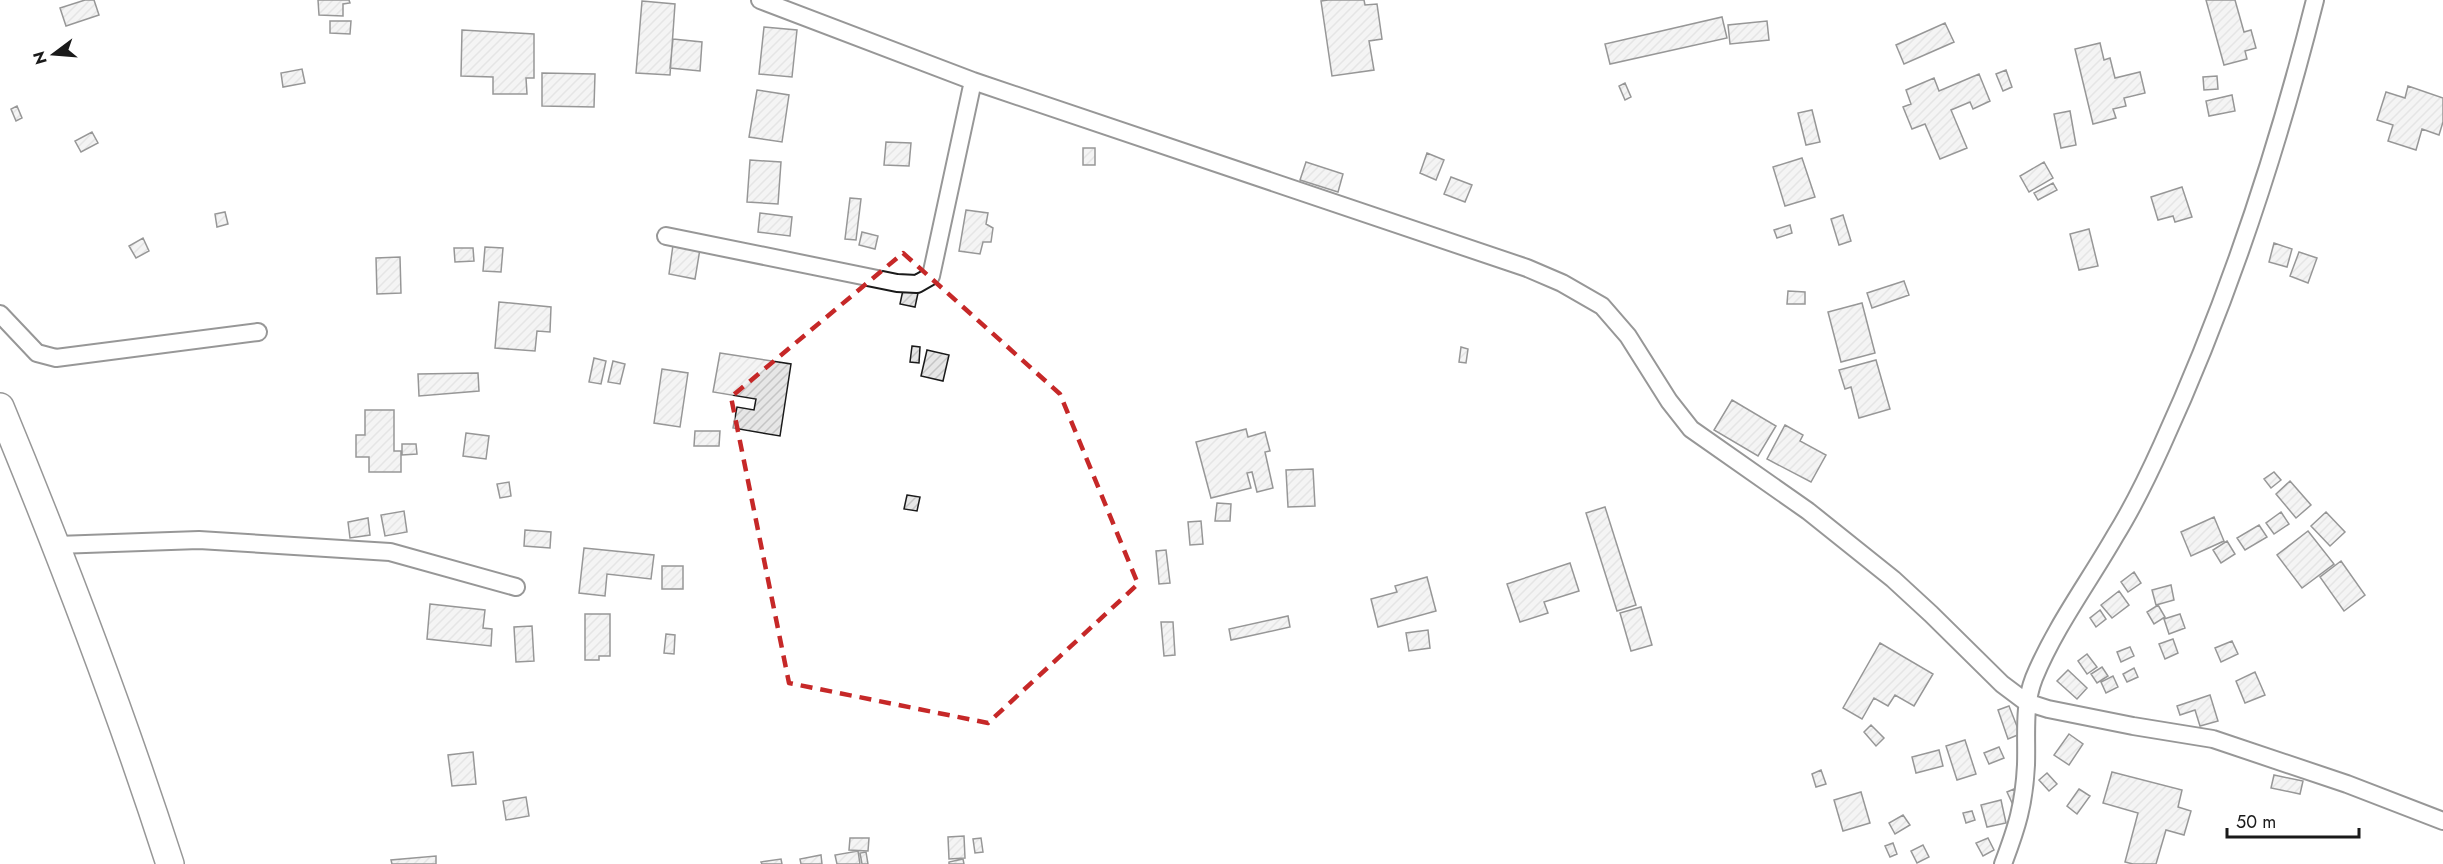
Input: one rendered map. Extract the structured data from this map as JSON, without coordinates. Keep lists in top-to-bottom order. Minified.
{"scale_bar":"50 m","north":"left"}
